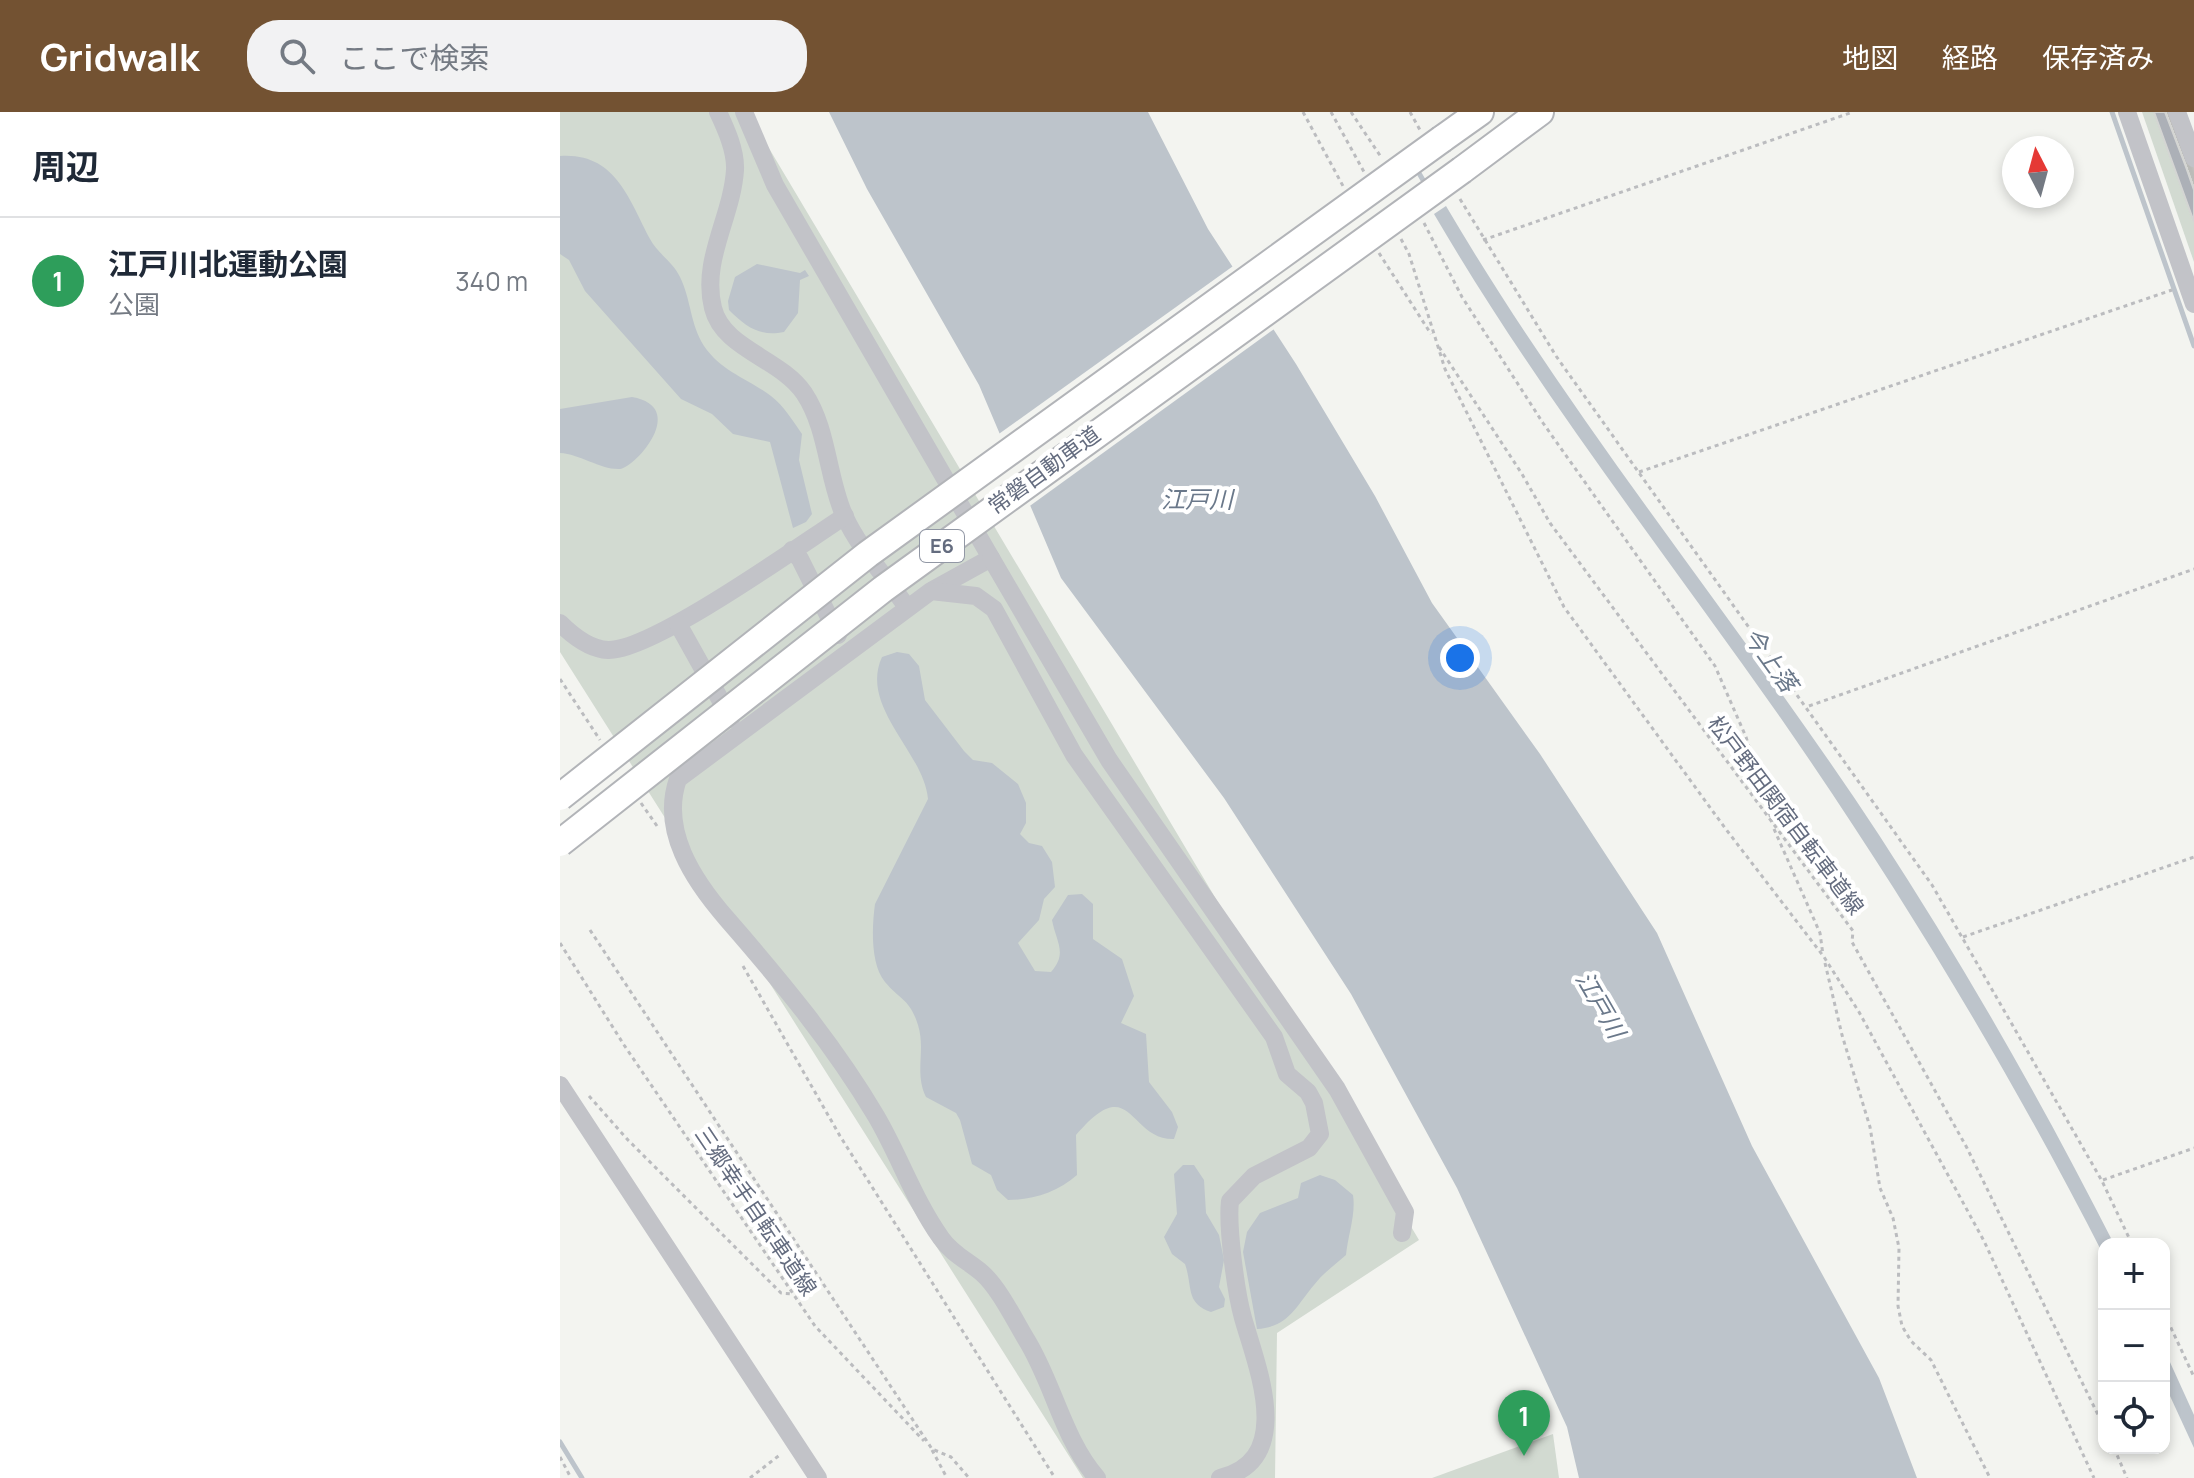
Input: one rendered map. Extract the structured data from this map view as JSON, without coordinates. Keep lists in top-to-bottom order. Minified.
{"streets":{"highway":["常磐自動車道","E6"],"path":["松戸野田関宿自転車道線","三郷幸手自転車道線"]},"water":["江戸川","今上落"],"north":"top","page":{"header":"Gridwalk","search":"ここで検索","nav":["地図","経路","保存済み"],"heading":"周辺","list":[{"mark":"1","name":"江戸川北運動公園","note":"公園","value":"340 m"}],"map_buttons":["+","−"],"pins":"1"}}
